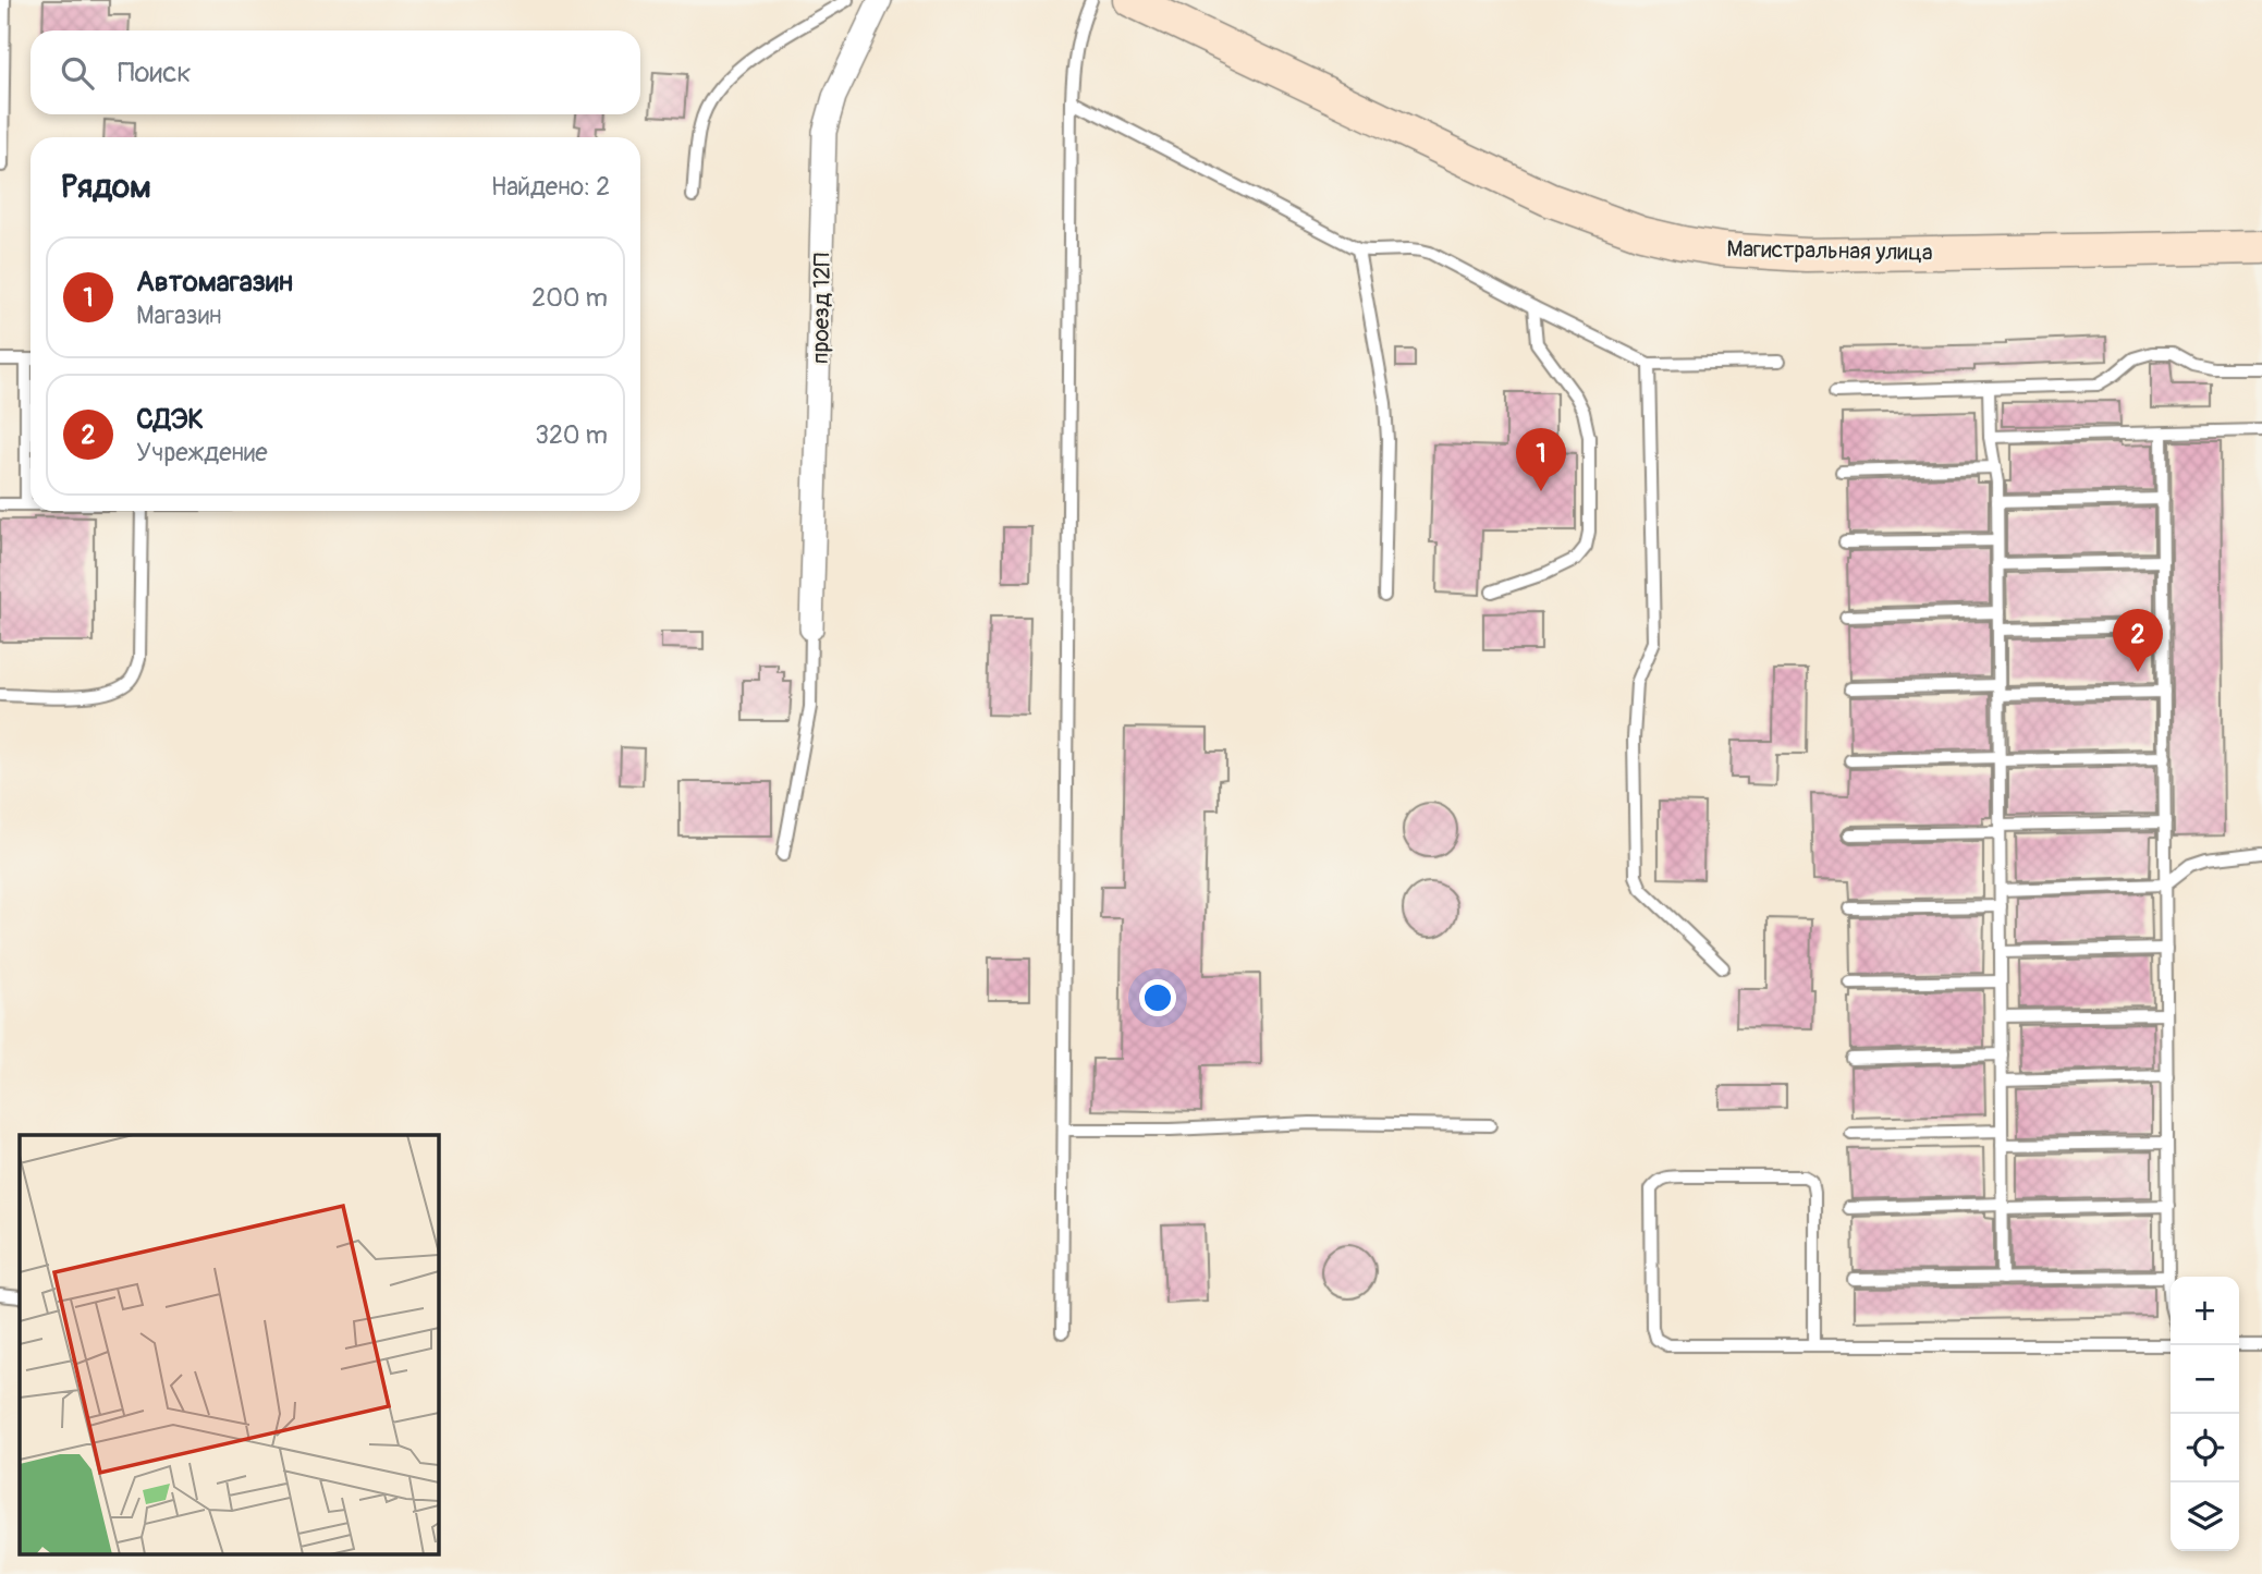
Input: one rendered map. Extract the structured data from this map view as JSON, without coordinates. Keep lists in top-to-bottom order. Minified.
{"streets":{"main road":["Магистральная улица"],"street":["проезд 12П"]},"page":{"search":"Поиск","heading":["Рядом","Найдено: 2"],"list":[{"mark":"1","name":"Автомагазин","note":"Магазин","value":"200 m"},{"mark":"2","name":"СДЭК","note":"Учреждение","value":"320 m"}],"pins":["1","2"],"map_buttons":["+","−"]}}
